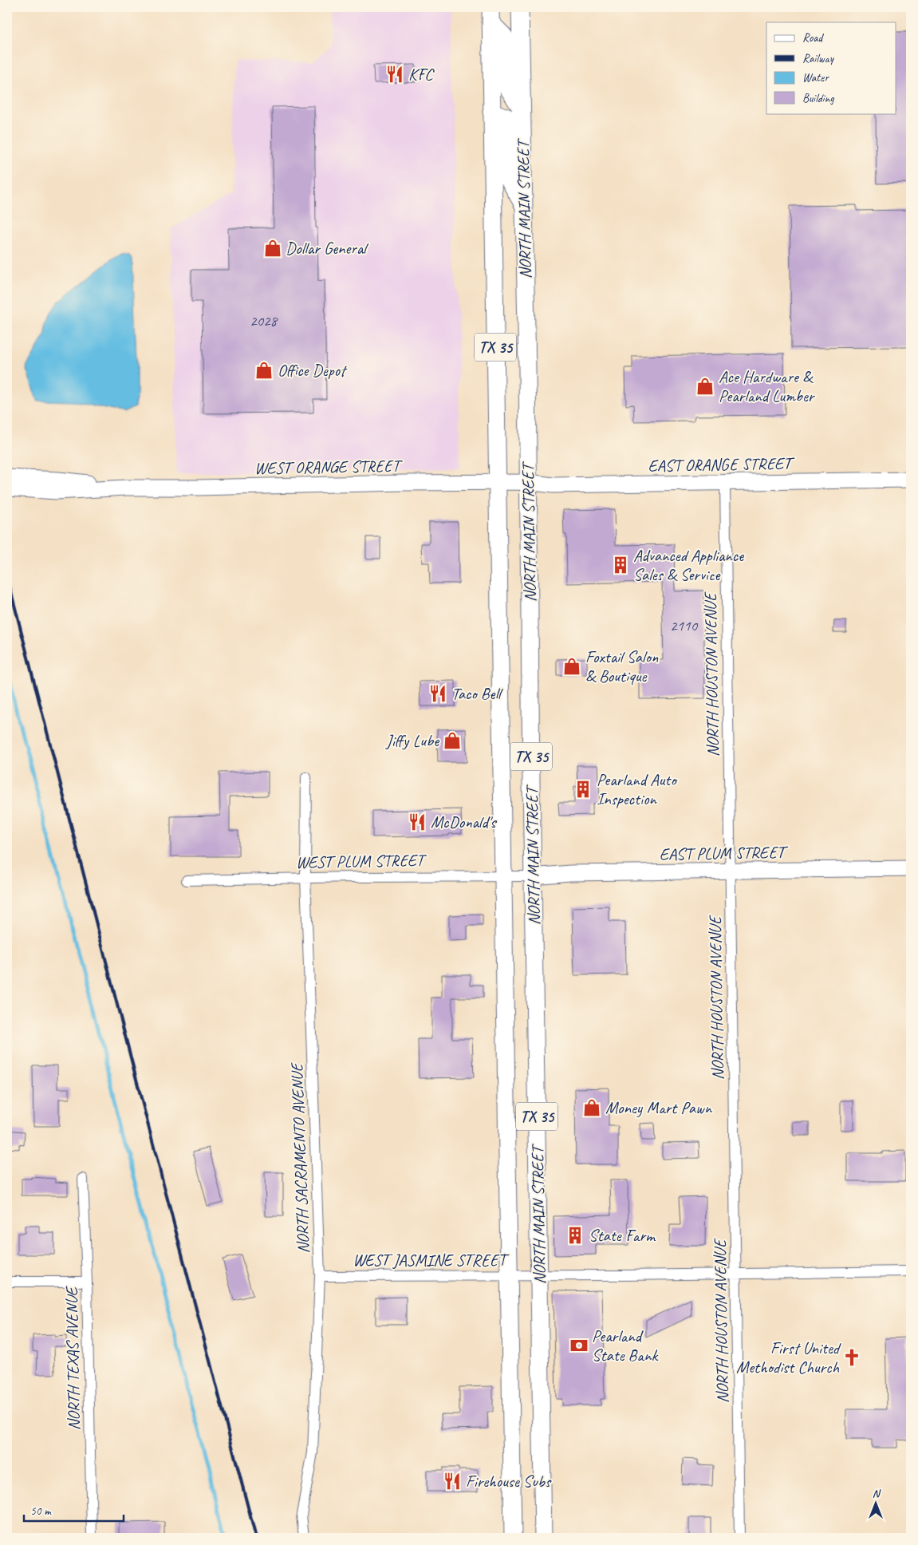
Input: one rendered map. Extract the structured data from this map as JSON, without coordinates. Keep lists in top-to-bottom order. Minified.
{"streets":{"main road":["NORTH MAIN STREET","TX 35"],"street":["EAST ORANGE STREET","WEST ORANGE STREET","NORTH HOUSTON AVENUE","EAST PLUM STREET","WEST PLUM STREET","NORTH SACRAMENTO AVENUE","WEST JASMINE STREET","NORTH TEXAS AVENUE"]},"crossings":[["NORTH MAIN STREET","EAST ORANGE STREET"],["NORTH MAIN STREET","WEST ORANGE STREET"],["NORTH MAIN STREET","EAST PLUM STREET"],["NORTH MAIN STREET","WEST PLUM STREET"],["NORTH MAIN STREET","WEST JASMINE STREET"],["EAST ORANGE STREET","WEST ORANGE STREET"],["EAST ORANGE STREET","NORTH HOUSTON AVENUE"],["NORTH HOUSTON AVENUE","EAST PLUM STREET"],["NORTH HOUSTON AVENUE","WEST JASMINE STREET"],["EAST PLUM STREET","WEST PLUM STREET"],["WEST PLUM STREET","NORTH SACRAMENTO AVENUE"],["NORTH SACRAMENTO AVENUE","WEST JASMINE STREET"]],"places":{"restaurant":["KFC","Taco Bell","McDonald's","Firehouse Subs"],"shop":["Dollar General","Office Depot","Ace Hardware & Pearland Lumber","Foxtail Salon & Boutique","Jiffy Lube","Money Mart Pawn"],"building":["Advanced Appliance Sales & Service","Pearland Auto Inspection","State Farm"],"bank":["Pearland State Bank"],"church":["First United Methodist Church"]},"house_numbers":["2028","2110"],"legend":["Road","Railway","Water","Building"],"scale_bar":"50 m","north":"top"}
